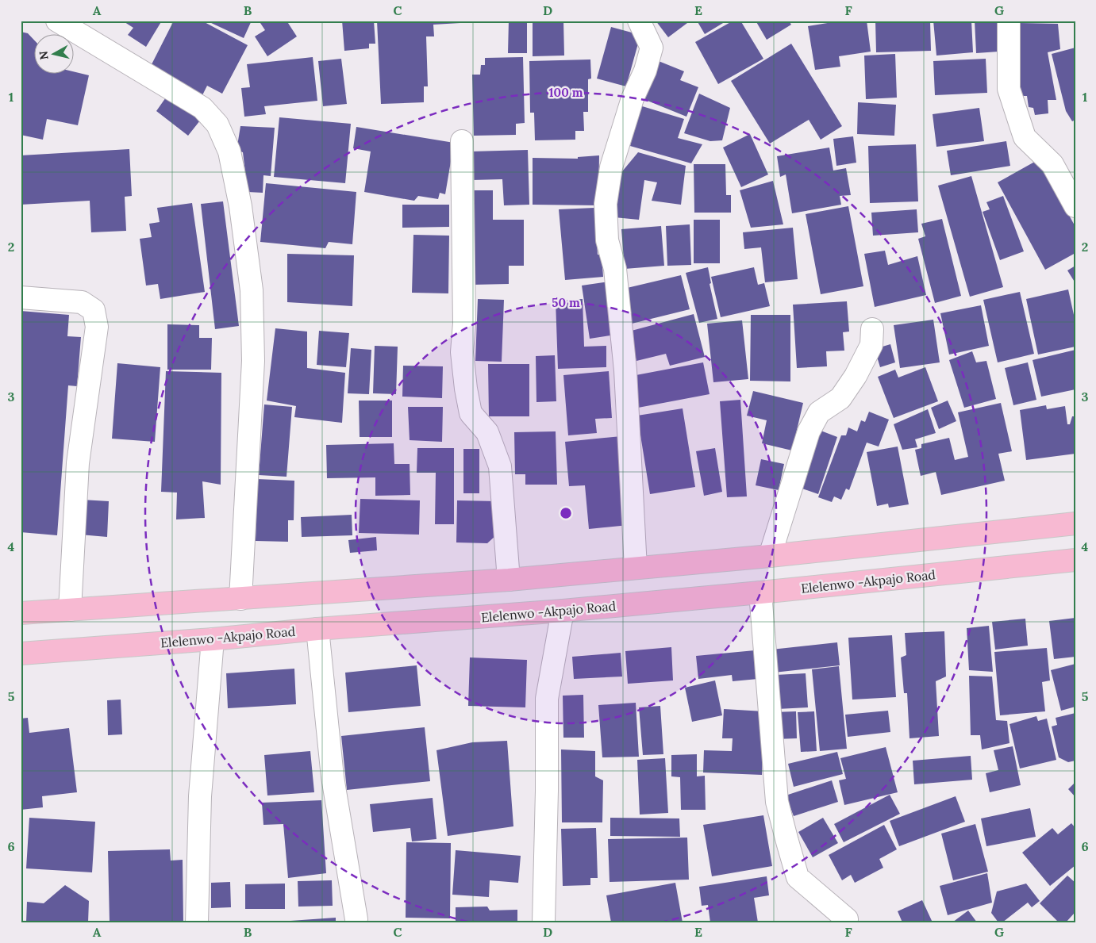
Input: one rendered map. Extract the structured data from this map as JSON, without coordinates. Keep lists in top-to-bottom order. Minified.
{"streets":{"main road":["Elelenwo -Akpajo Road"]},"north":"left","grid":{"columns":["A","B","C","D","E","F","G"],"rows":["1","2","3","4","5","6"]},"rings":["100 m","50 m"]}
